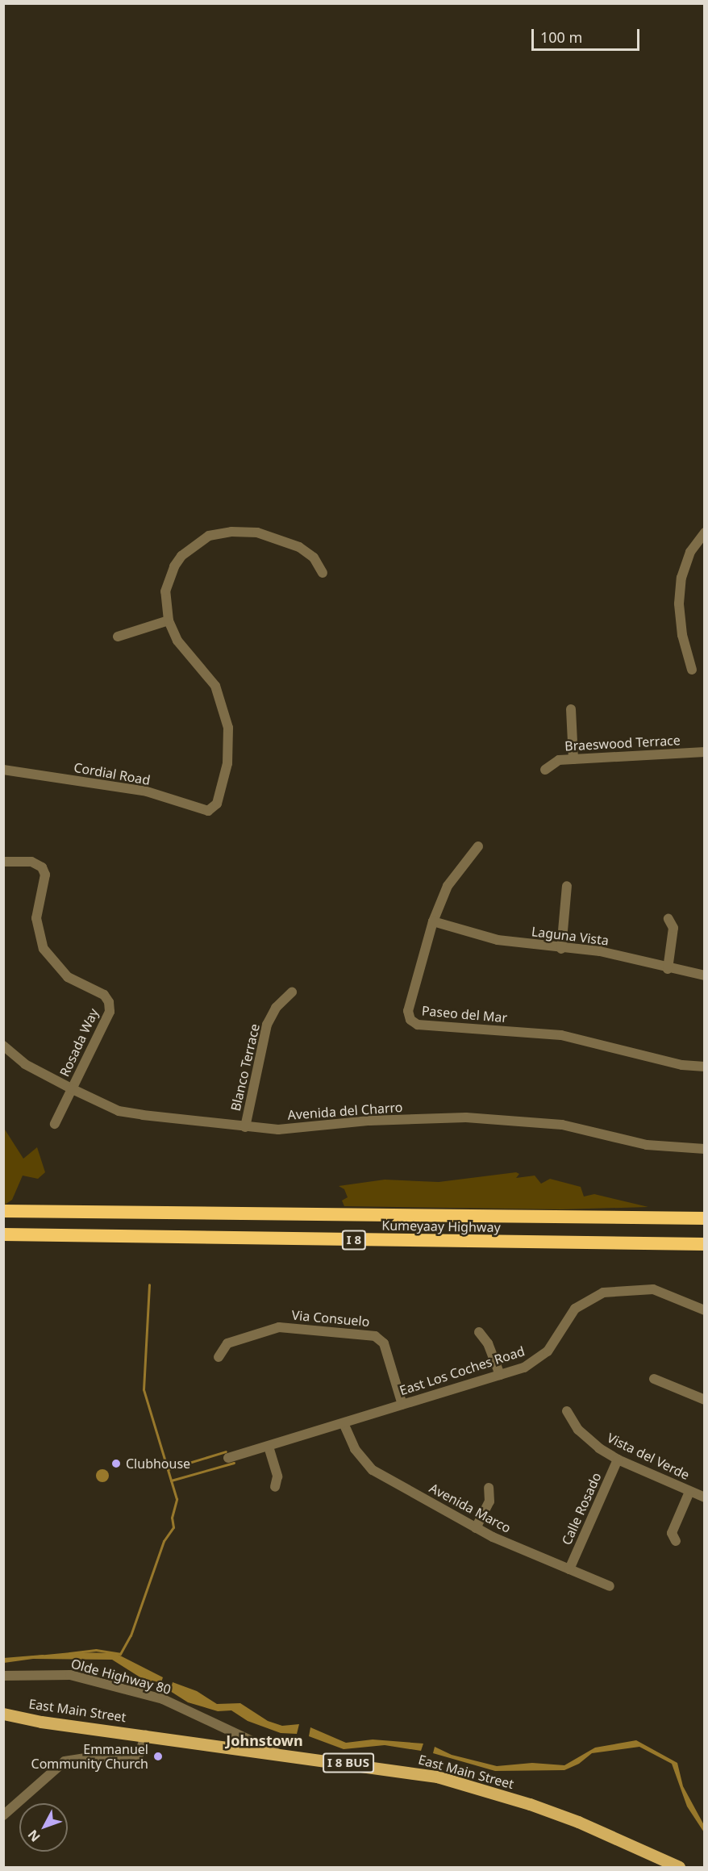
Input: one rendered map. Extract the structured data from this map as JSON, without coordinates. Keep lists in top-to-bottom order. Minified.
{"streets":{"highway":["Kumeyaay Highway","I 8"],"main road":["East Main Street","I 8 BUS"],"street":["Braeswood Terrace","Cordial Road","Laguna Vista","Paseo del Mar","Rosada Way","Blanco Terrace","Avenida del Charro","Via Consuelo","East Los Coches Road","Vista del Verde","Avenida Marco","Calle Rosado","Olde Highway 80"]},"crossings":[["Laguna Vista","Paseo del Mar"],["Rosada Way","Avenida del Charro"],["Blanco Terrace","Avenida del Charro"],["Via Consuelo","East Los Coches Road"],["East Los Coches Road","Avenida Marco"],["Vista del Verde","Calle Rosado"],["Avenida Marco","Calle Rosado"],["Olde Highway 80","East Main Street"]],"districts":["Johnstown"],"places":["Clubhouse","Emmanuel Community Church"],"scale_bar":"100 m","north":"bottom left"}
